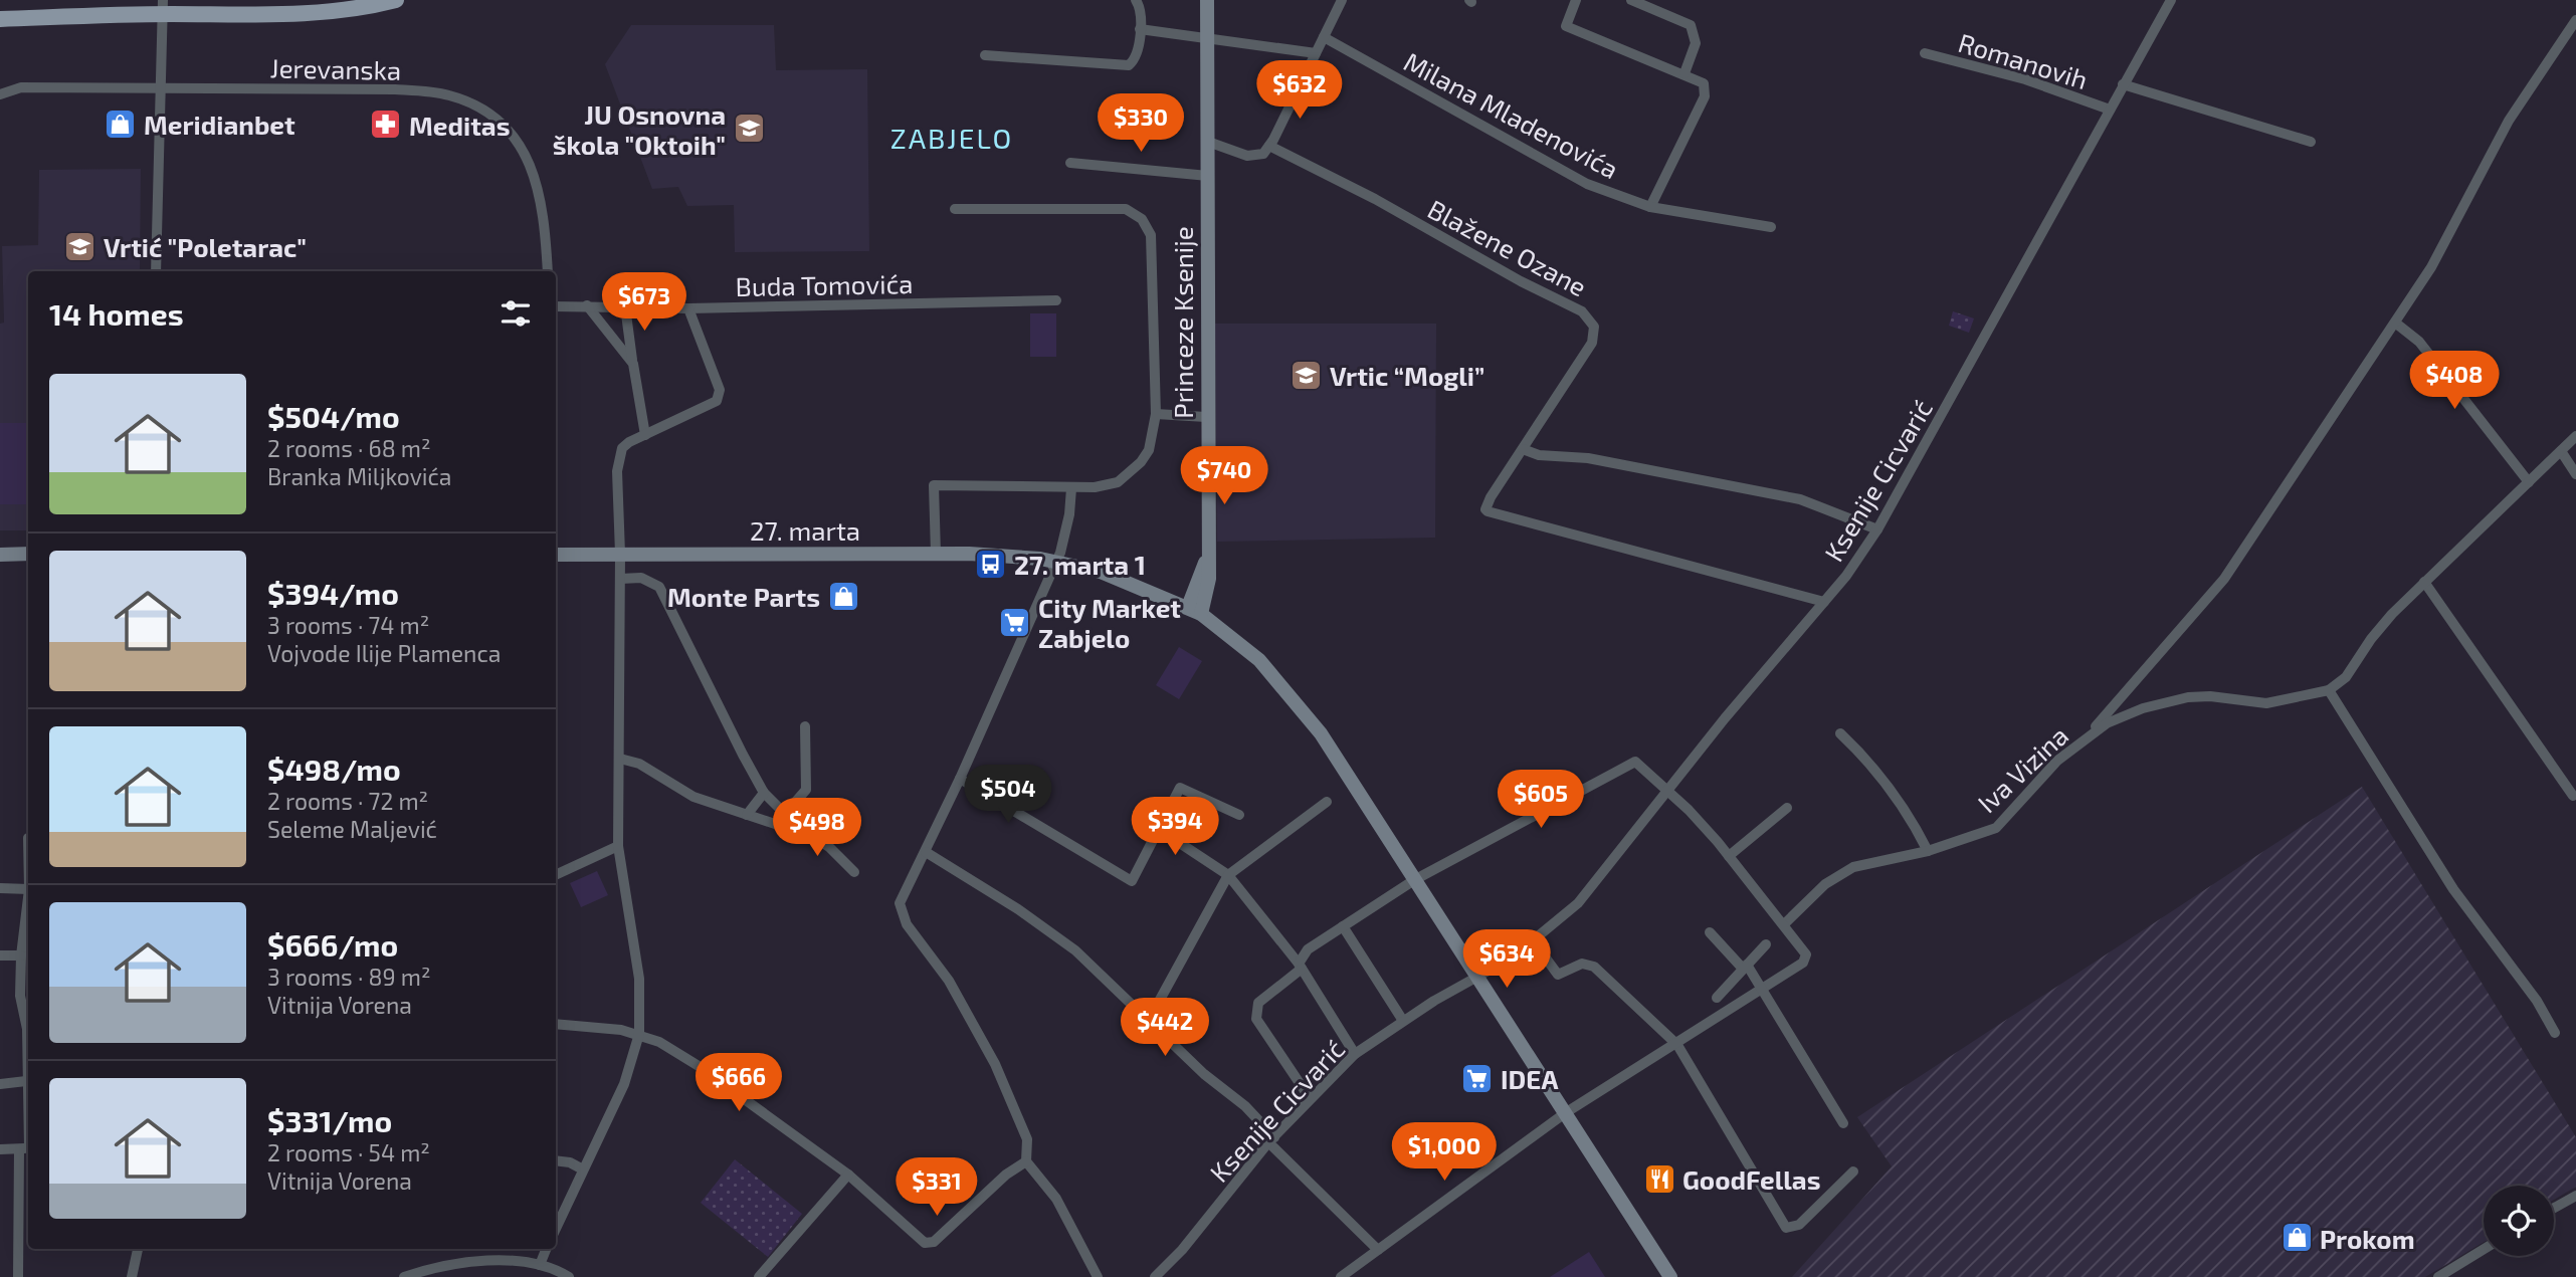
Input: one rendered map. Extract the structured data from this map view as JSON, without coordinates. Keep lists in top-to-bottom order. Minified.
{"streets":{"street":["Romanovih","Jerevanska","Milana Mladenovića","Blažene Ozane","Buda Tomovića","Princeze Ksenije","Ksenije Cicvarić","27. marta","Iva Vizina"]},"crossings":[["Romanovih","Ksenije Cicvarić"],["Blažene Ozane","Ksenije Cicvarić"],["Princeze Ksenije","27. marta"],["Ksenije Cicvarić","27. marta"]],"districts":["ZABJELO"],"places":{"shop":["Meridianbet","Monte Parts","Prokom"],"pharmacy":["Meditas"],"school or university":["JU Osnovna škola \"Oktoih\"","Vrtić \"Poletarac\"","Vrtic “Mogli”"],"bus stop":["27. marta 1"],"supermarket":["City Market Zabjelo","IDEA"],"restaurant":["GoodFellas"]},"page":{"price":["$632","$330","$673","$408","$740","$504","$605","$394","$498","$634","$442","$666","$1,000","$331"],"heading":"14 homes","list":[{"name":"$504/mo","note":"2 rooms · 68 m² · Branka Miljkovića"},{"name":"$394/mo","note":"3 rooms · 74 m² · Vojvode Ilije Plamenca"},{"name":"$498/mo","note":"2 rooms · 72 m² · Seleme Maljević"},{"name":"$666/mo","note":"3 rooms · 89 m² · Vitnija Vorena"},{"name":"$331/mo","note":"2 rooms · 54 m² · Vitnija Vorena"}]}}
